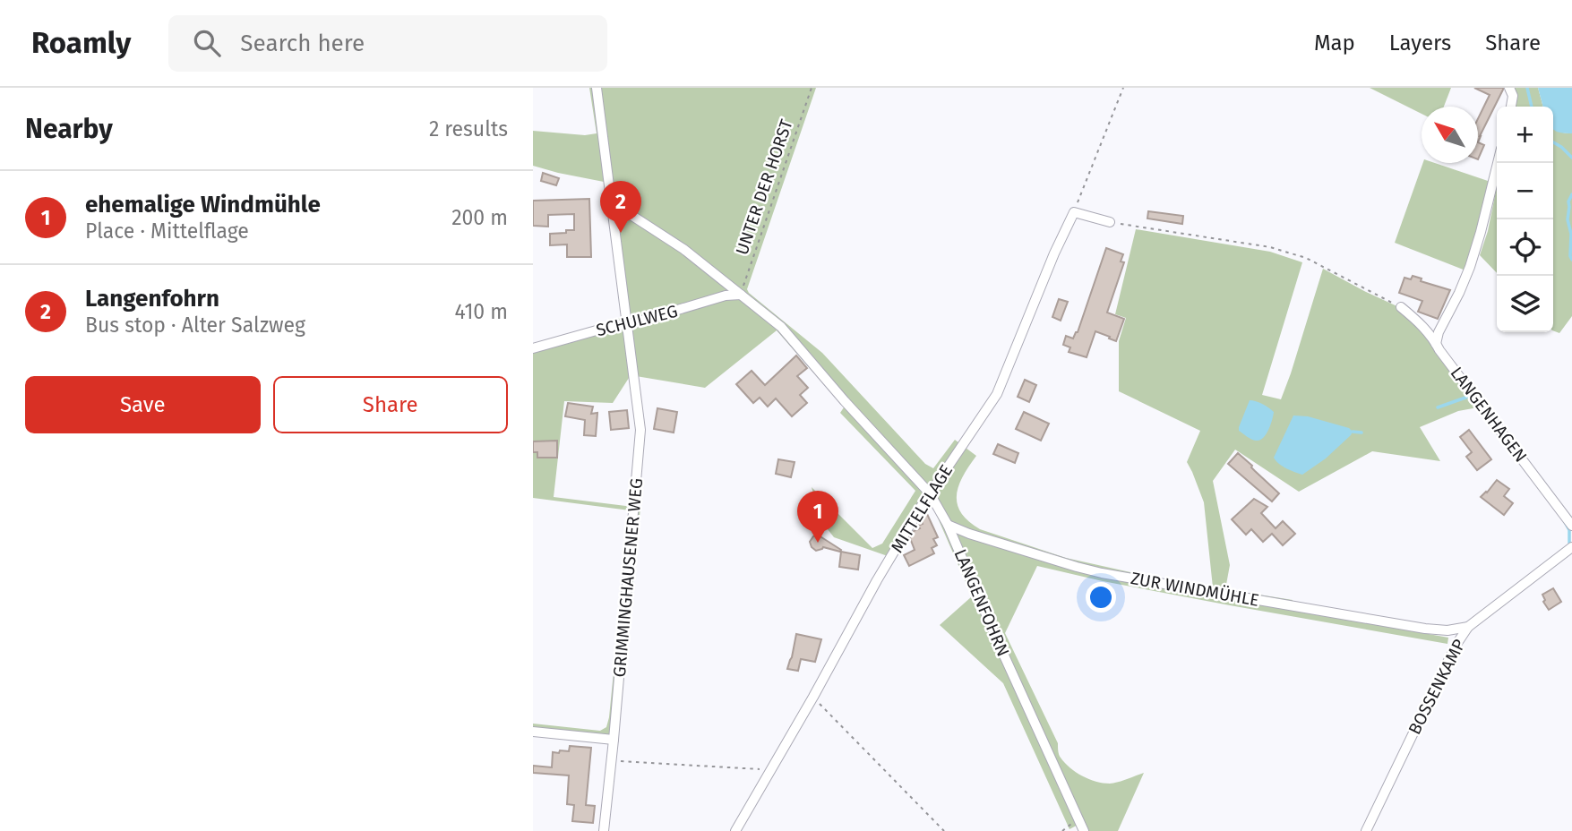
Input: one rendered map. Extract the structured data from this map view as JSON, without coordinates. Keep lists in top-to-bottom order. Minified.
{"streets":{"street":["SCHULWEG","LANGENHAGEN","MITTELFLAGE","GRIMMINGHAUSENER WEG","ZUR WINDMÜHLE","LANGENFOHRN","BOSSENKAMP"],"path":["UNTER DER HORST"]},"crossings":[["UNTER DER HORST","SCHULWEG"],["UNTER DER HORST","LANGENFOHRN"],["SCHULWEG","GRIMMINGHAUSENER WEG"],["SCHULWEG","LANGENFOHRN"],["MITTELFLAGE","LANGENFOHRN"],["GRIMMINGHAUSENER WEG","LANGENFOHRN"],["ZUR WINDMÜHLE","LANGENFOHRN"],["ZUR WINDMÜHLE","BOSSENKAMP"]],"north":"top left","page":{"header":"Roamly","search":"Search here","nav":["Map","Layers","Share"],"heading":["Nearby","2 results"],"map_buttons":["+","−"],"list":[{"mark":"1","name":"ehemalige Windmühle","note":"Place · Mittelflage","value":"200 m"},{"mark":"2","name":"Langenfohrn","note":"Bus stop · Alter Salzweg","value":"410 m"}],"pins":["2","1"],"buttons":["Save","Share"]}}
